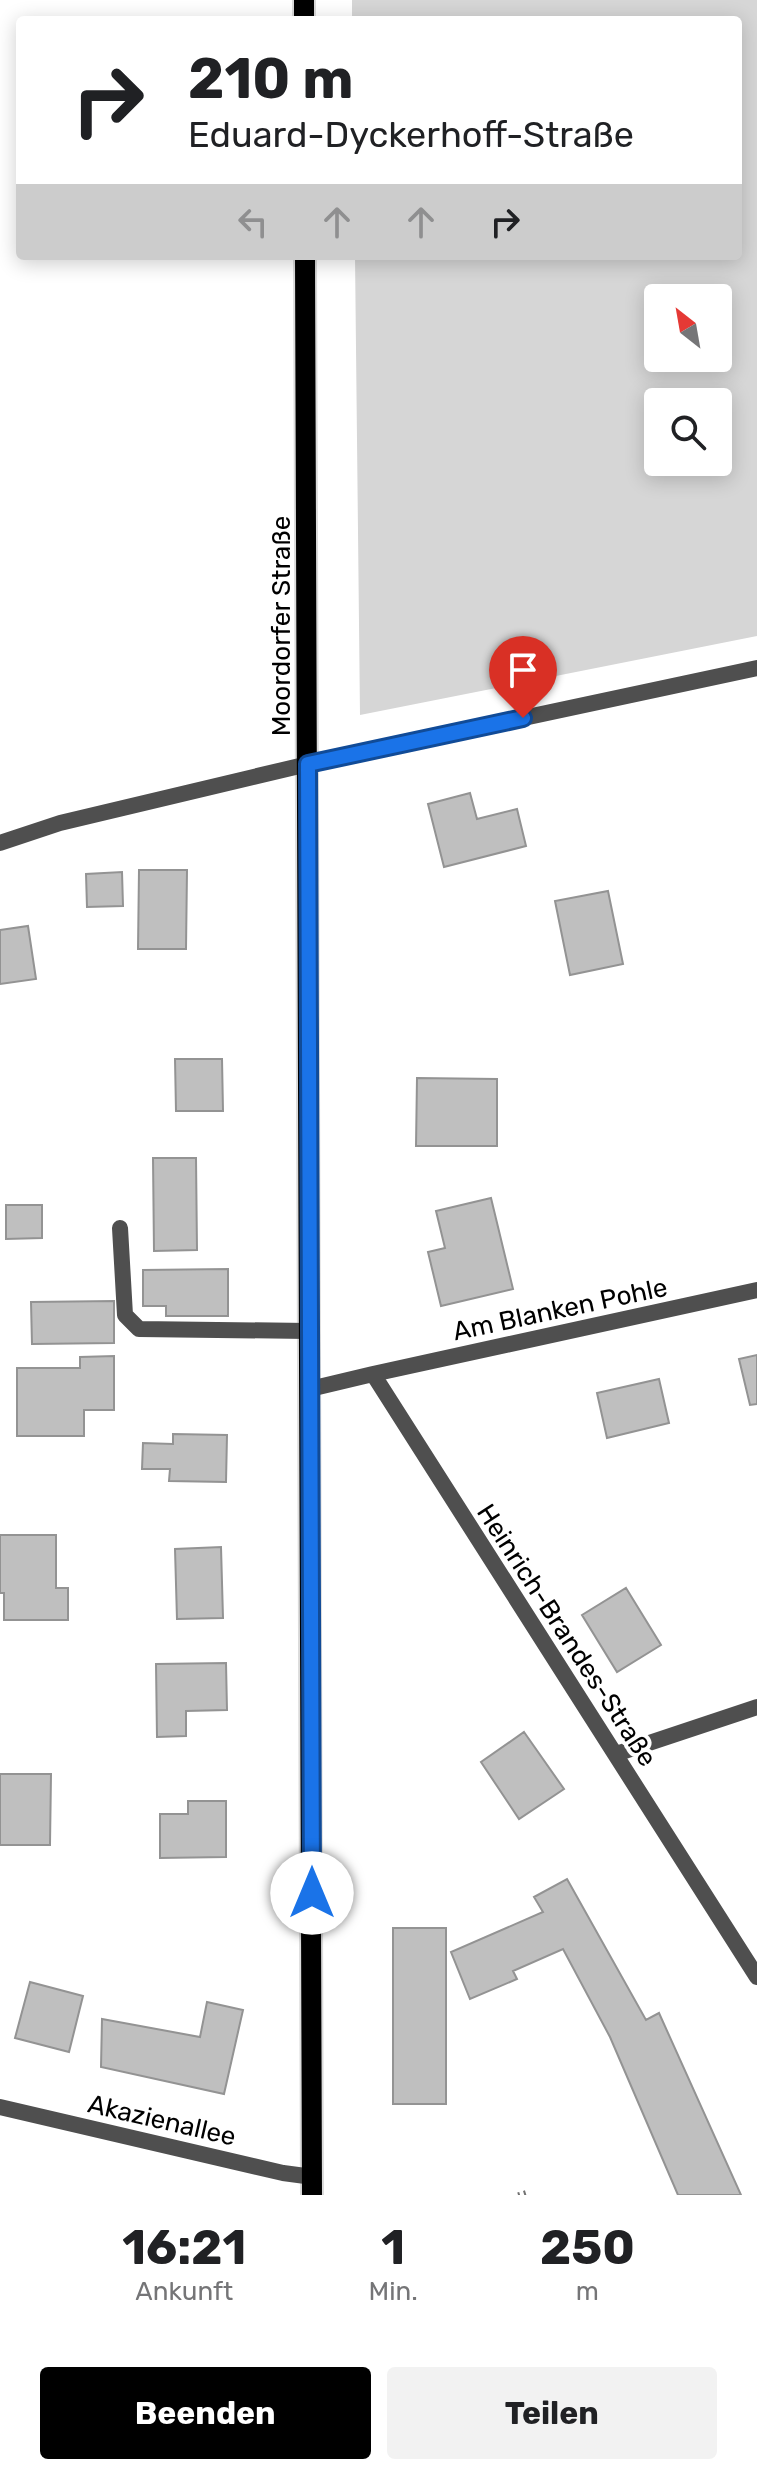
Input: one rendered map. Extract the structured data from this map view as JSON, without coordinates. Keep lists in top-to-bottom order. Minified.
{"streets":{"main road":["Moordorfer Straße"],"street":["Am Blanken Pohle","Heinrich-Brandes-Straße","Akazienallee"]},"crossings":[["Moordorfer Straße","Akazienallee"],["Am Blanken Pohle","Heinrich-Brandes-Straße"]],"north":"top left","page":{"turn":["210 m","Eduard-Dyckerhoff-Straße"],"eta":["16:21","Ankunft","1","Min.","250","m"],"buttons":["Beenden","Teilen"]}}
